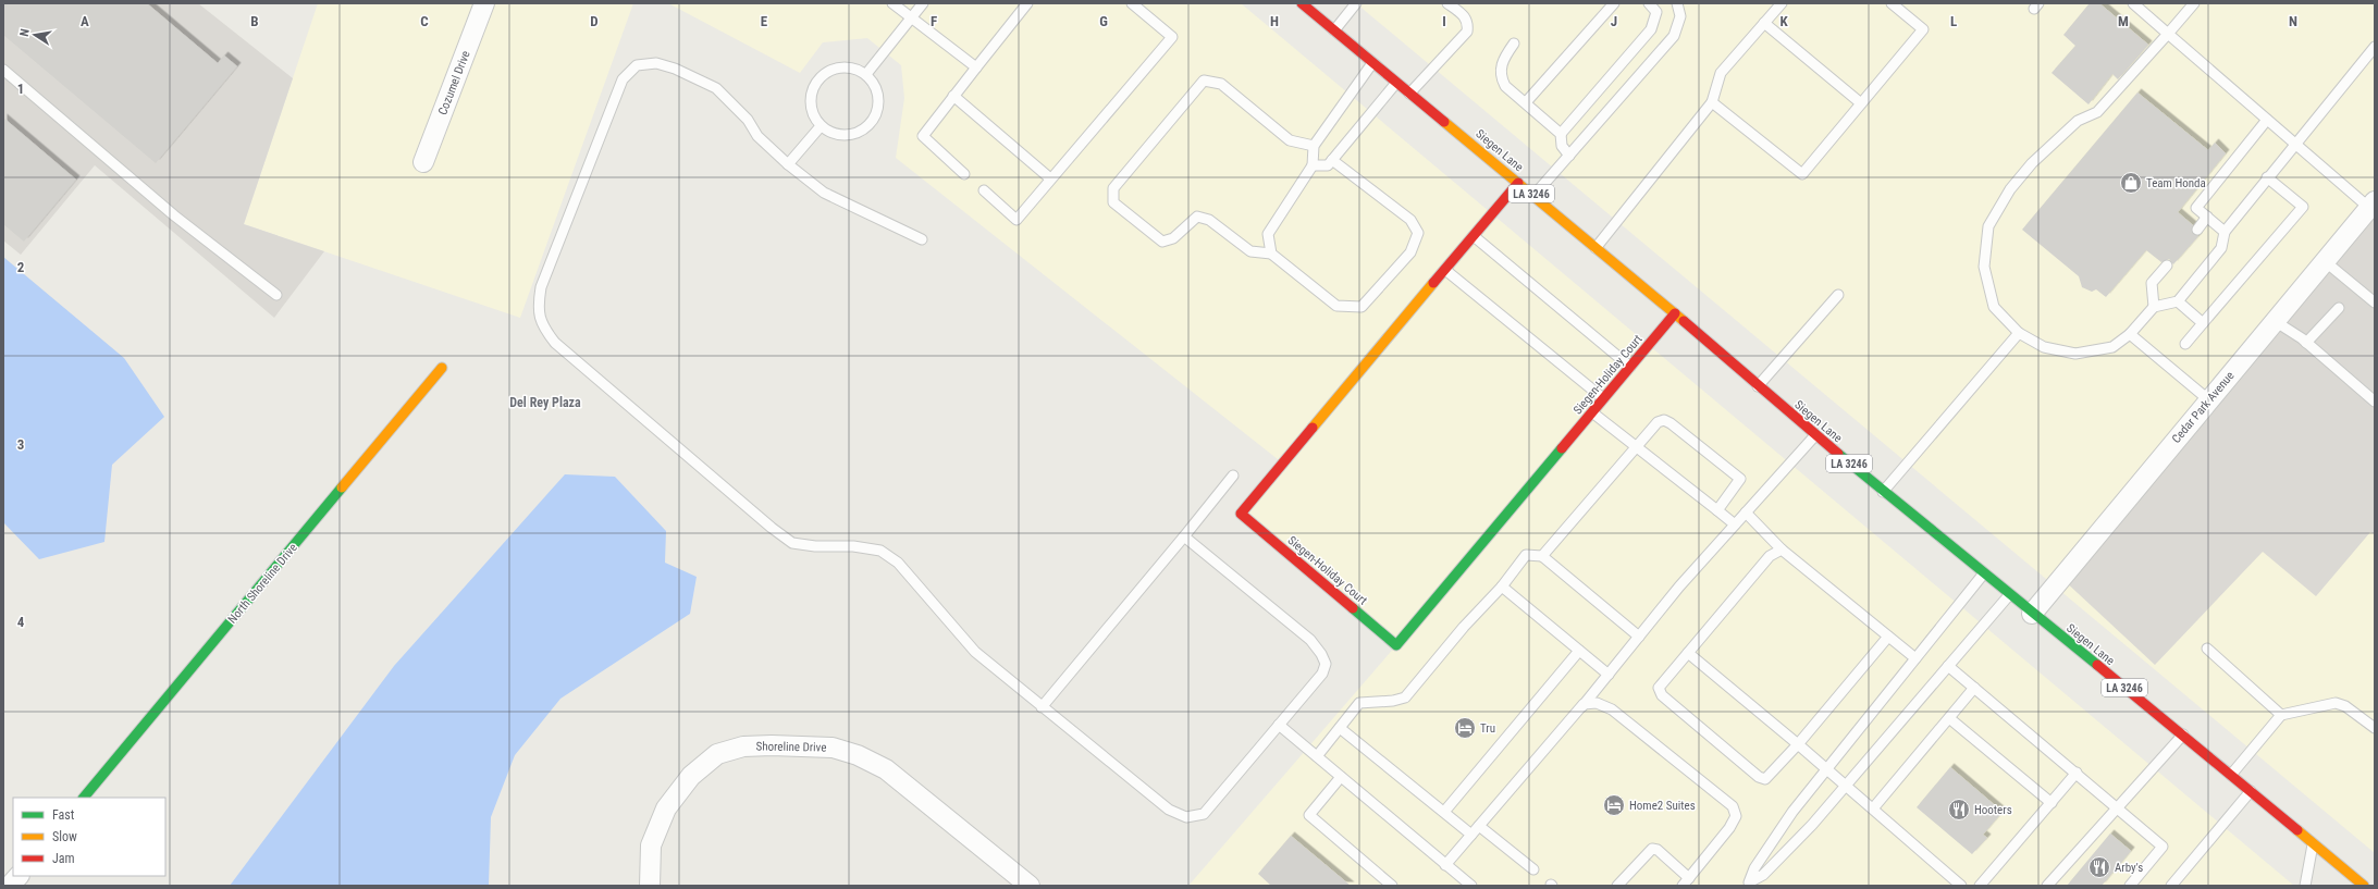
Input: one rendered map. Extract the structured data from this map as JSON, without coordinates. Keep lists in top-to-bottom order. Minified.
{"streets":{"street":["Cozumel Drive","Siegen Lane","LA 3246","Siegen-Holiday Court","Cedar Park Avenue","North Shoreline Drive","Shoreline Drive"]},"crossings":[["Siegen Lane","Siegen-Holiday Court"],["Siegen Lane","Cedar Park Avenue"]],"districts":["Del Rey Plaza"],"places":{"shop":["Team Honda"],"hotel":["Tru","Home2 Suites"],"restaurant":["Hooters","Arby's"]},"legend":["Fast","Slow","Jam"],"north":"left","grid":{"columns":["A","B","C","D","E","F","G","H","I","J","K","L","M","N"],"rows":["1","2","3","4"]}}
